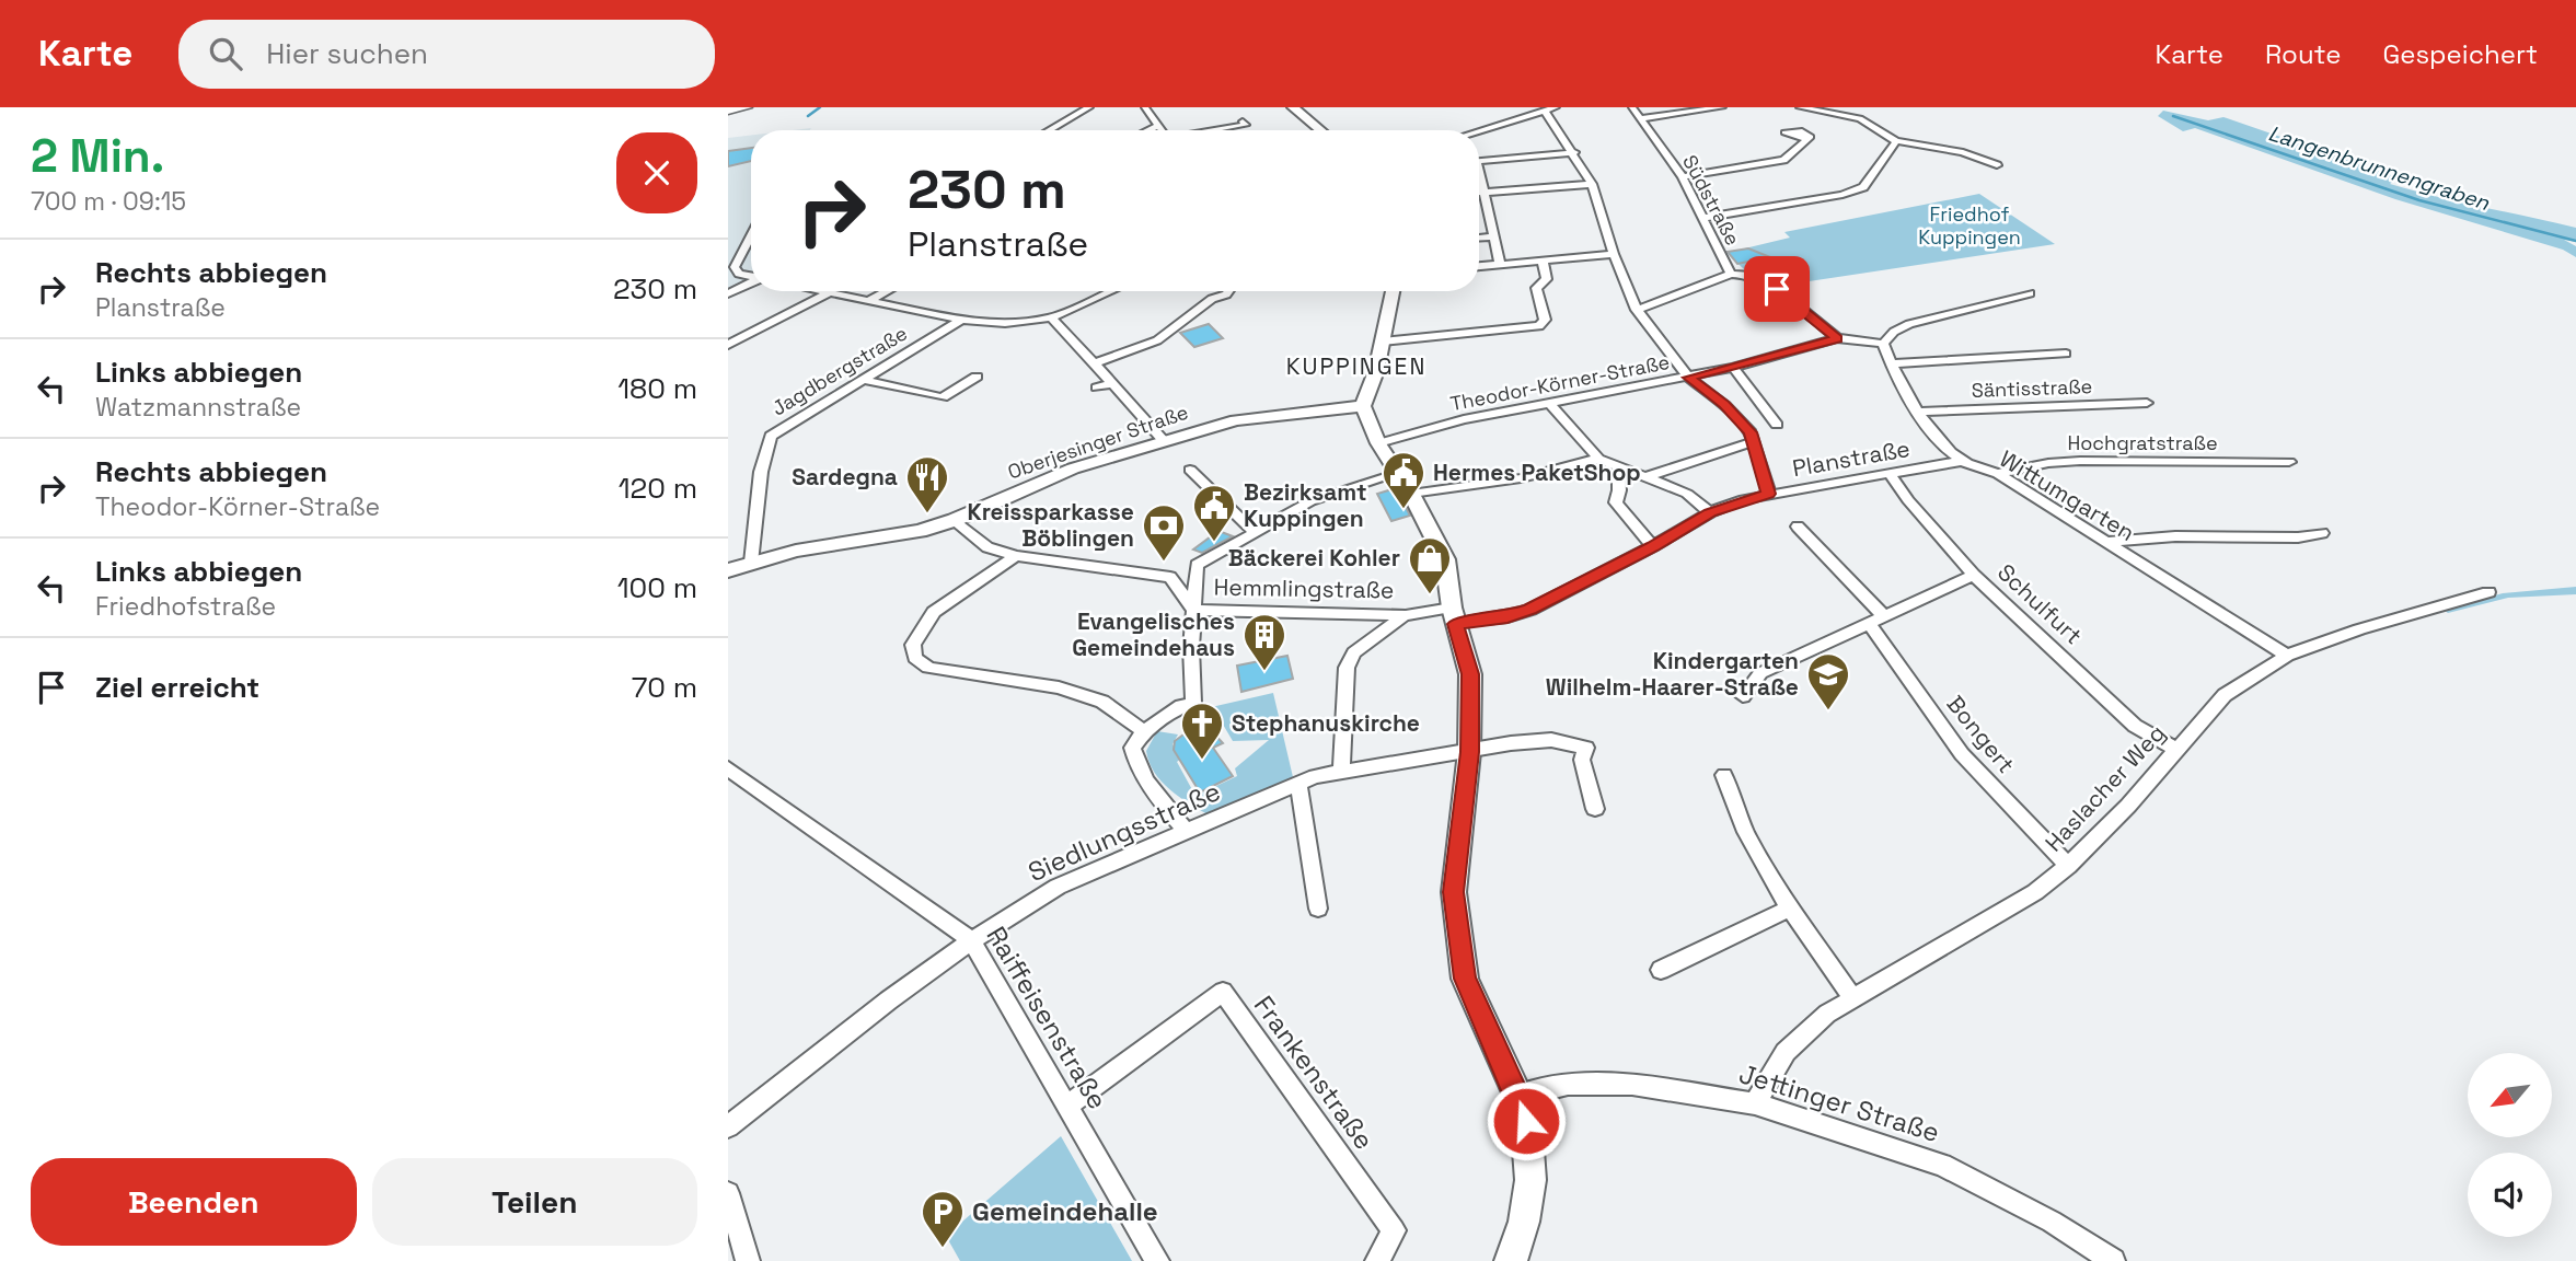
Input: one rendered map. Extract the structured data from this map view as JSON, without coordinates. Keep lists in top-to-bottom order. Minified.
{"streets":{"main road":["Oberjesinger Straße"],"street":["Südstraße","Jagdbergstraße","Theodor-Körner-Straße","Säntisstraße","Hochgratstraße","Planstraße","Wittumgarten","Hemmlingstraße","Schulfurt","Bongert","Haslacher Weg","Siedlungsstraße","Raiffeisenstraße","Frankenstraße","Jettinger Straße"]},"crossings":[["Jagdbergstraße","Oberjesinger Straße"],["Säntisstraße","Wittumgarten"],["Hochgratstraße","Wittumgarten"],["Planstraße","Wittumgarten"],["Planstraße","Hemmlingstraße"],["Planstraße","Schulfurt"],["Wittumgarten","Haslacher Weg"],["Schulfurt","Haslacher Weg"],["Bongert","Haslacher Weg"],["Haslacher Weg","Jettinger Straße"],["Siedlungsstraße","Raiffeisenstraße"],["Raiffeisenstraße","Frankenstraße"]],"districts":["KUPPINGEN"],"water":["Langenbrunnengraben"],"parks":["Friedhof Kuppingen"],"places":{"public building":["Hermes PaketShop","Bezirksamt Kuppingen"],"restaurant":["Sardegna"],"bank":["Kreissparkasse Böblingen"],"shop":["Bäckerei Kohler"],"building":["Evangelisches Gemeindehaus"],"school or university":["Kindergarten Wilhelm-Haarer-Straße"],"church":["Stephanuskirche"],"parking":["Gemeindehalle"]},"north":"bottom left","page":{"header":"Karte","search":"Hier suchen","nav":["Karte","Route","Gespeichert"],"heading":["2 Min.","700 m · 09:15"],"turn":["230 m","Planstraße"],"list":[{"name":"Rechts abbiegen","note":"Planstraße","value":"230 m"},{"name":"Links abbiegen","note":"Watzmannstraße","value":"180 m"},{"name":"Rechts abbiegen","note":"Theodor-Körner-Straße","value":"120 m"},{"name":"Links abbiegen","note":"Friedhofstraße","value":"100 m"},{"name":"Ziel erreicht","value":"70 m"}],"buttons":["Beenden","Teilen"]}}
